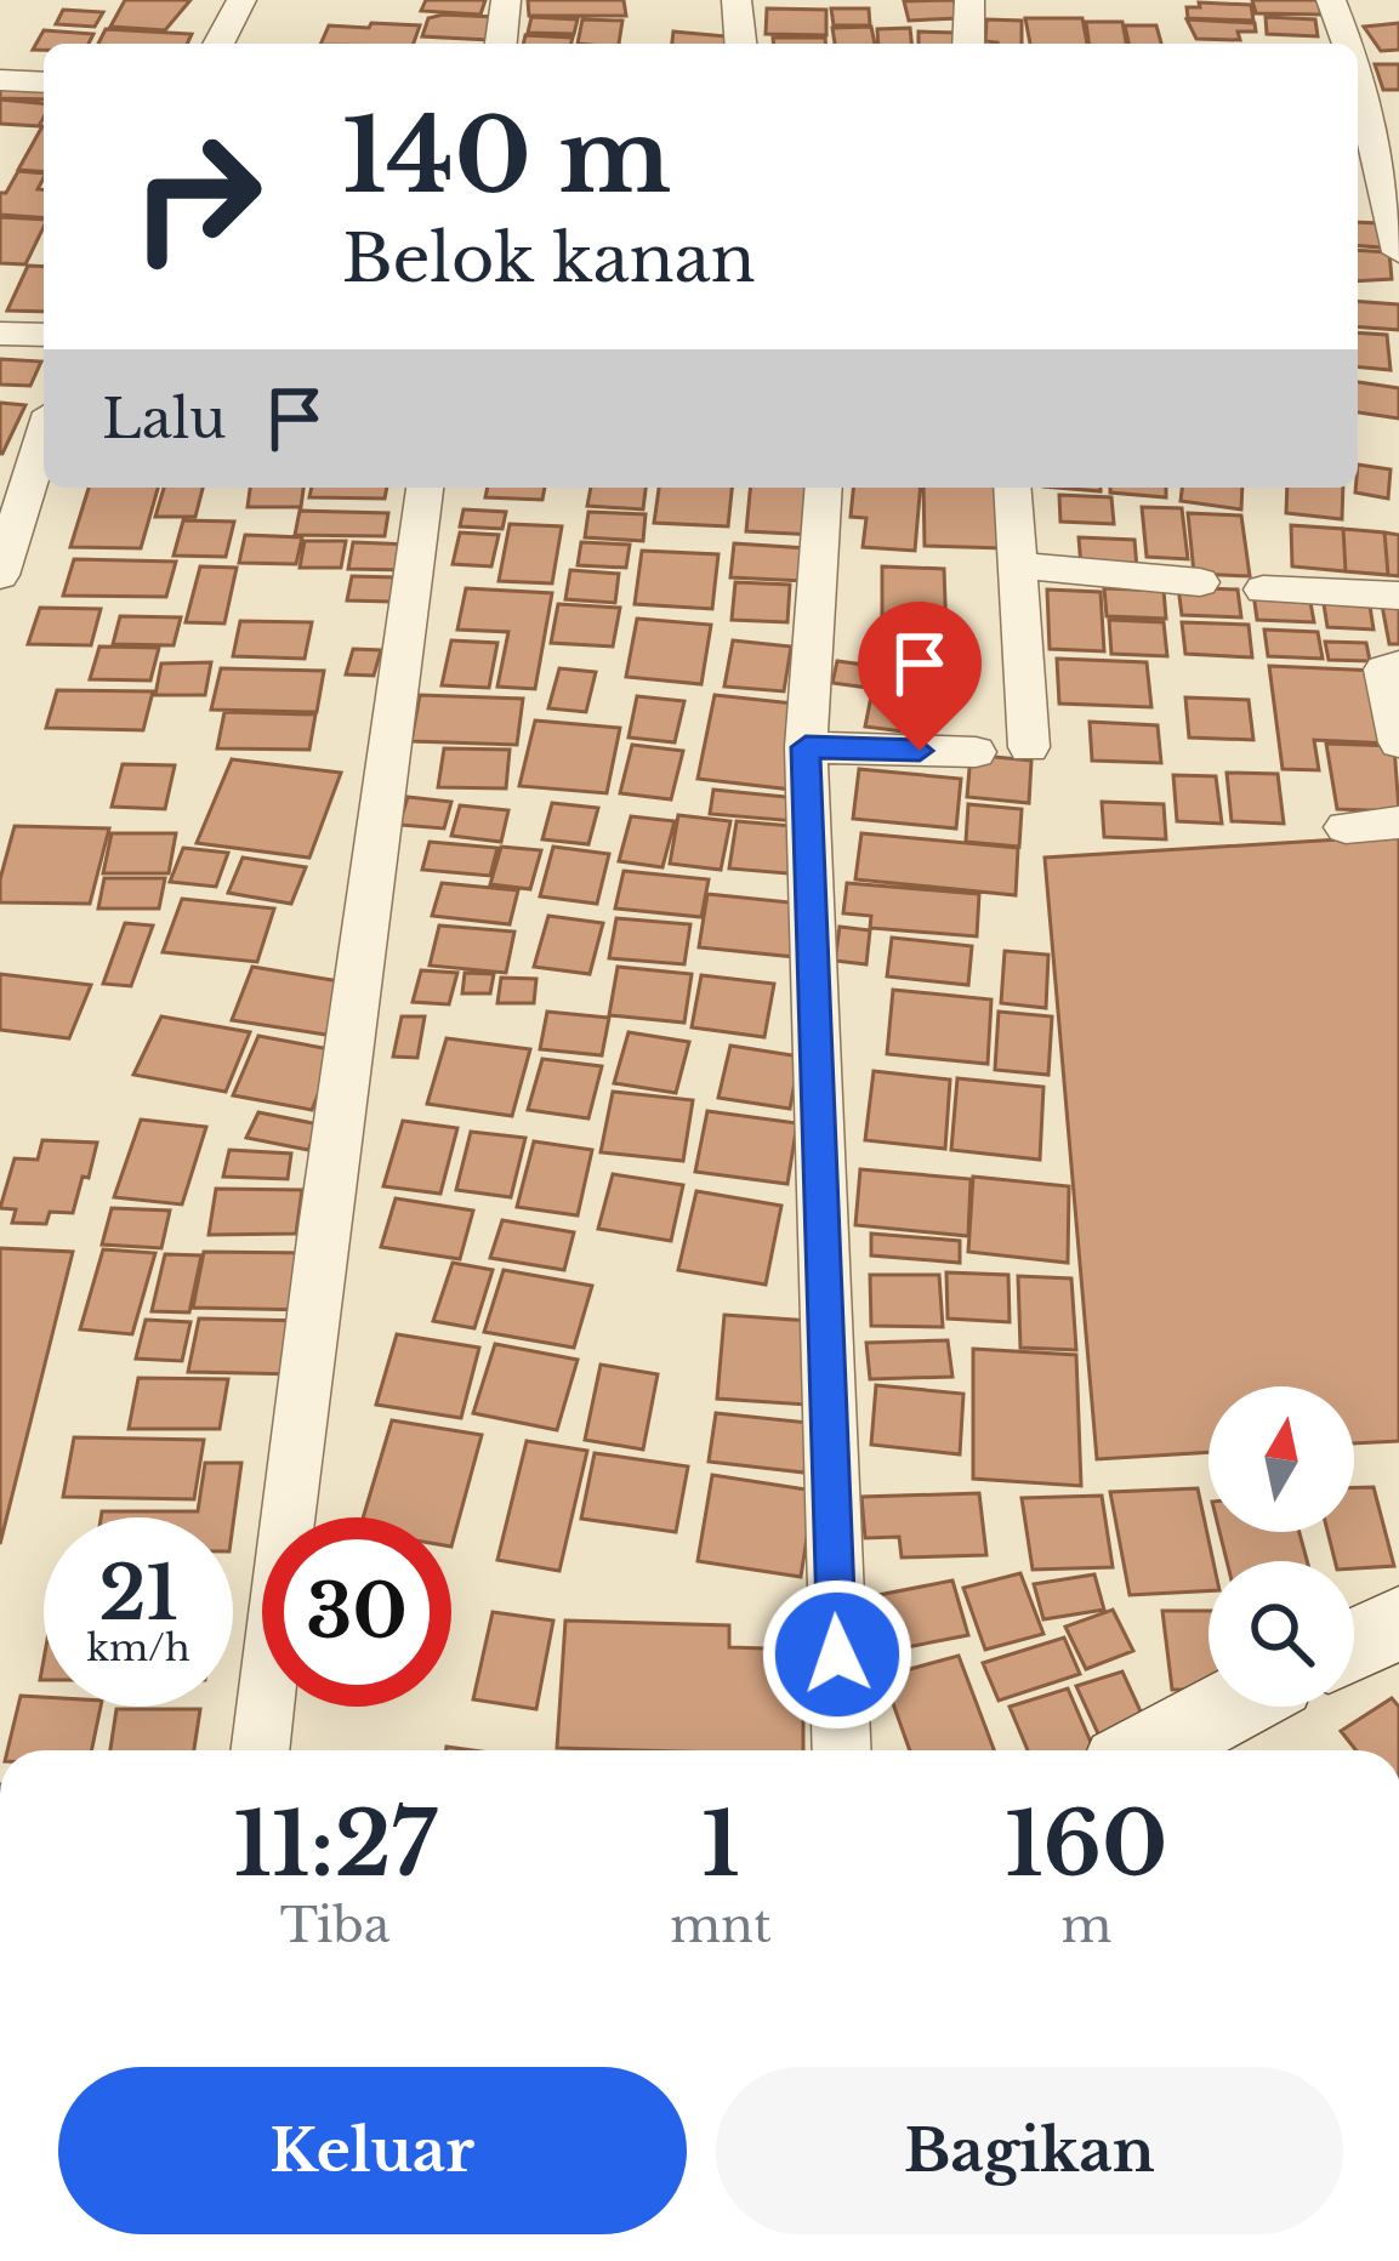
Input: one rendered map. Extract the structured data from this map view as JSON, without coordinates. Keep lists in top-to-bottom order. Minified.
{"north":"top","page":{"turn":["140 m","Belok kanan"],"then":"Lalu","speed":"21 km/h","limit":"30","eta":["11:27","Tiba","1","mnt","160","m"],"buttons":["Keluar","Bagikan"]}}
